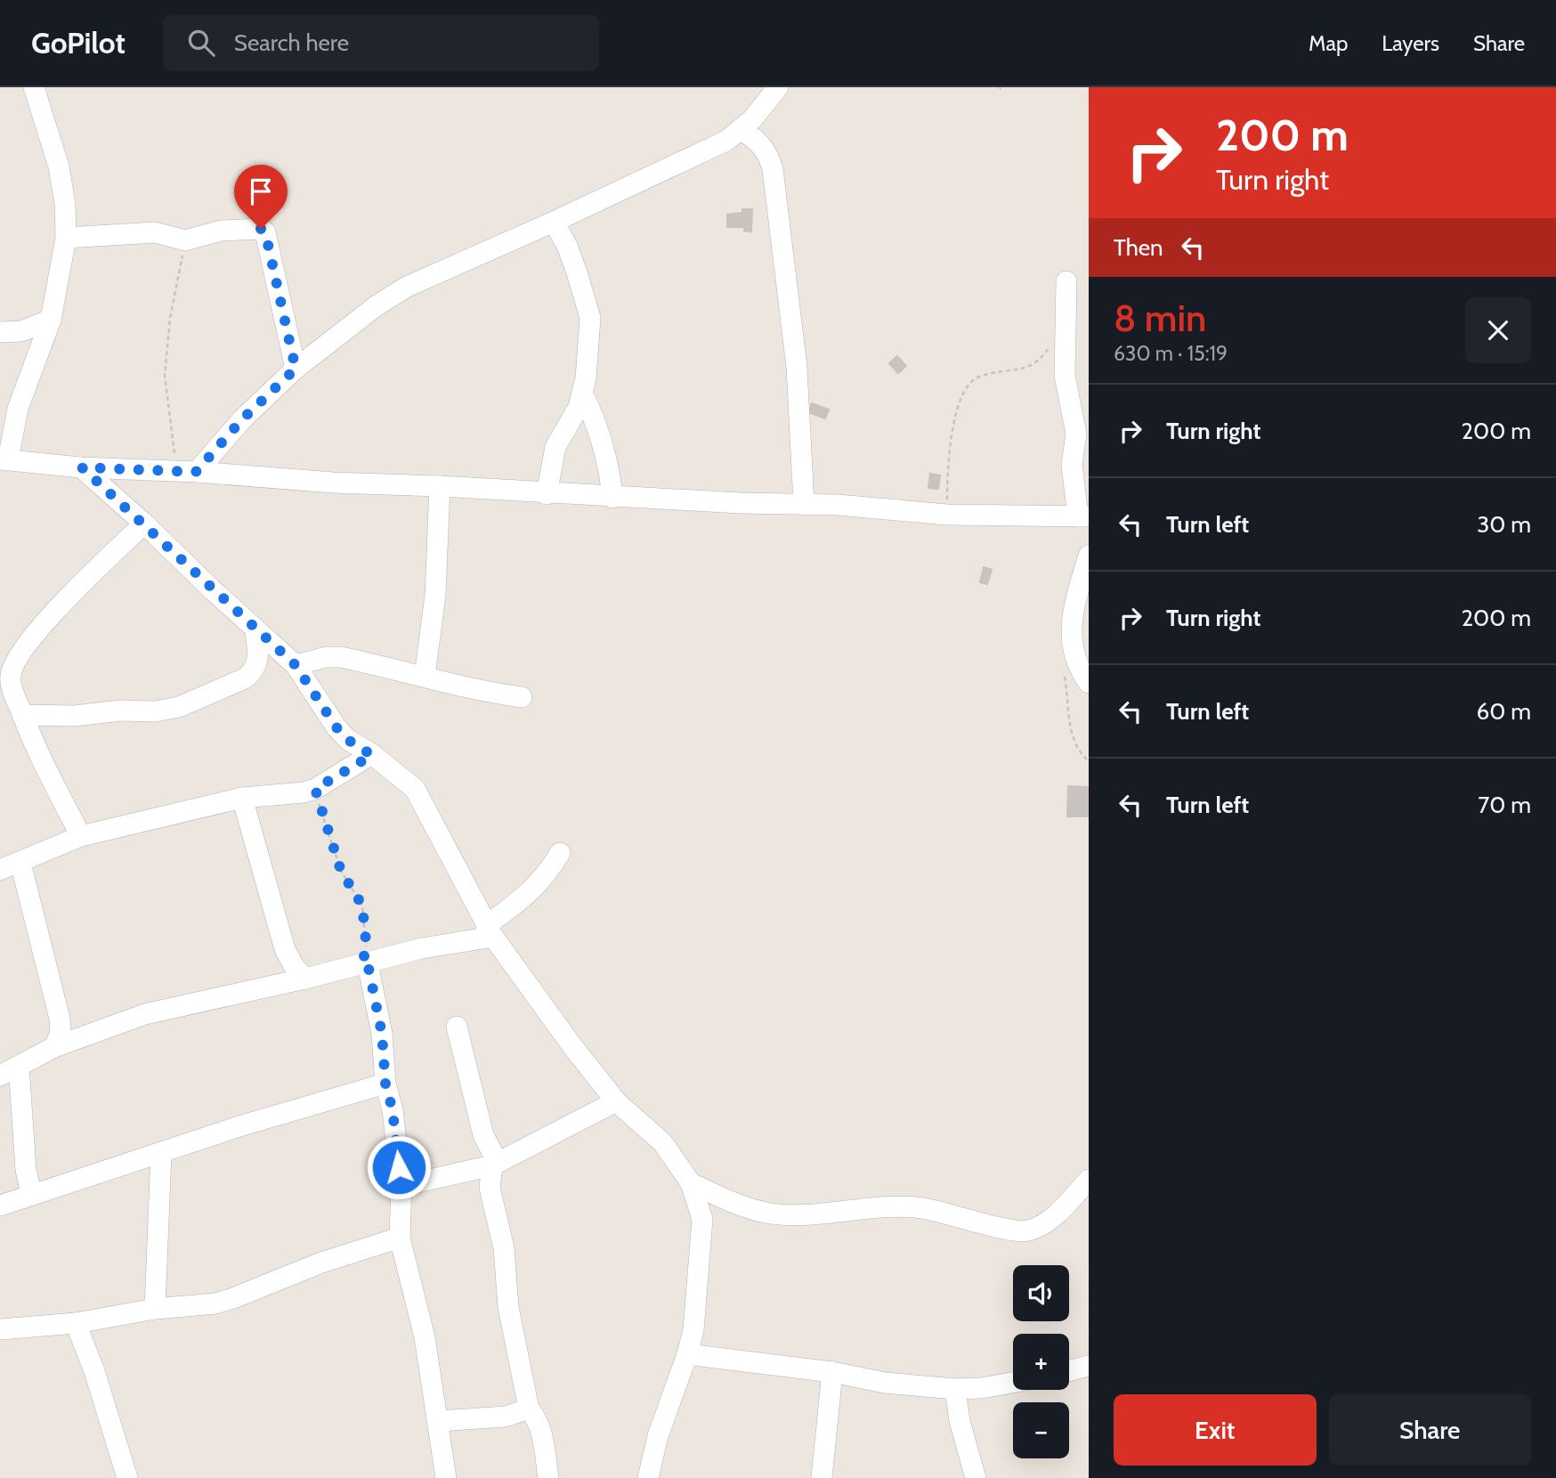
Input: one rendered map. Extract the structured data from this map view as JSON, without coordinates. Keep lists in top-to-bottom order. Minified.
{"page":{"header":"GoPilot","search":"Search here","nav":["Map","Layers","Share"],"turn":["200 m","Turn right"],"then":"Then","heading":["8 min","630 m · 15:19"],"list":[{"name":"Turn right","value":"200 m"},{"name":"Turn left","value":"30 m"},{"name":"Turn right","value":"200 m"},{"name":"Turn left","value":"60 m"},{"name":"Turn left","value":"70 m"}],"map_buttons":["+","−"],"buttons":["Exit","Share"]}}
